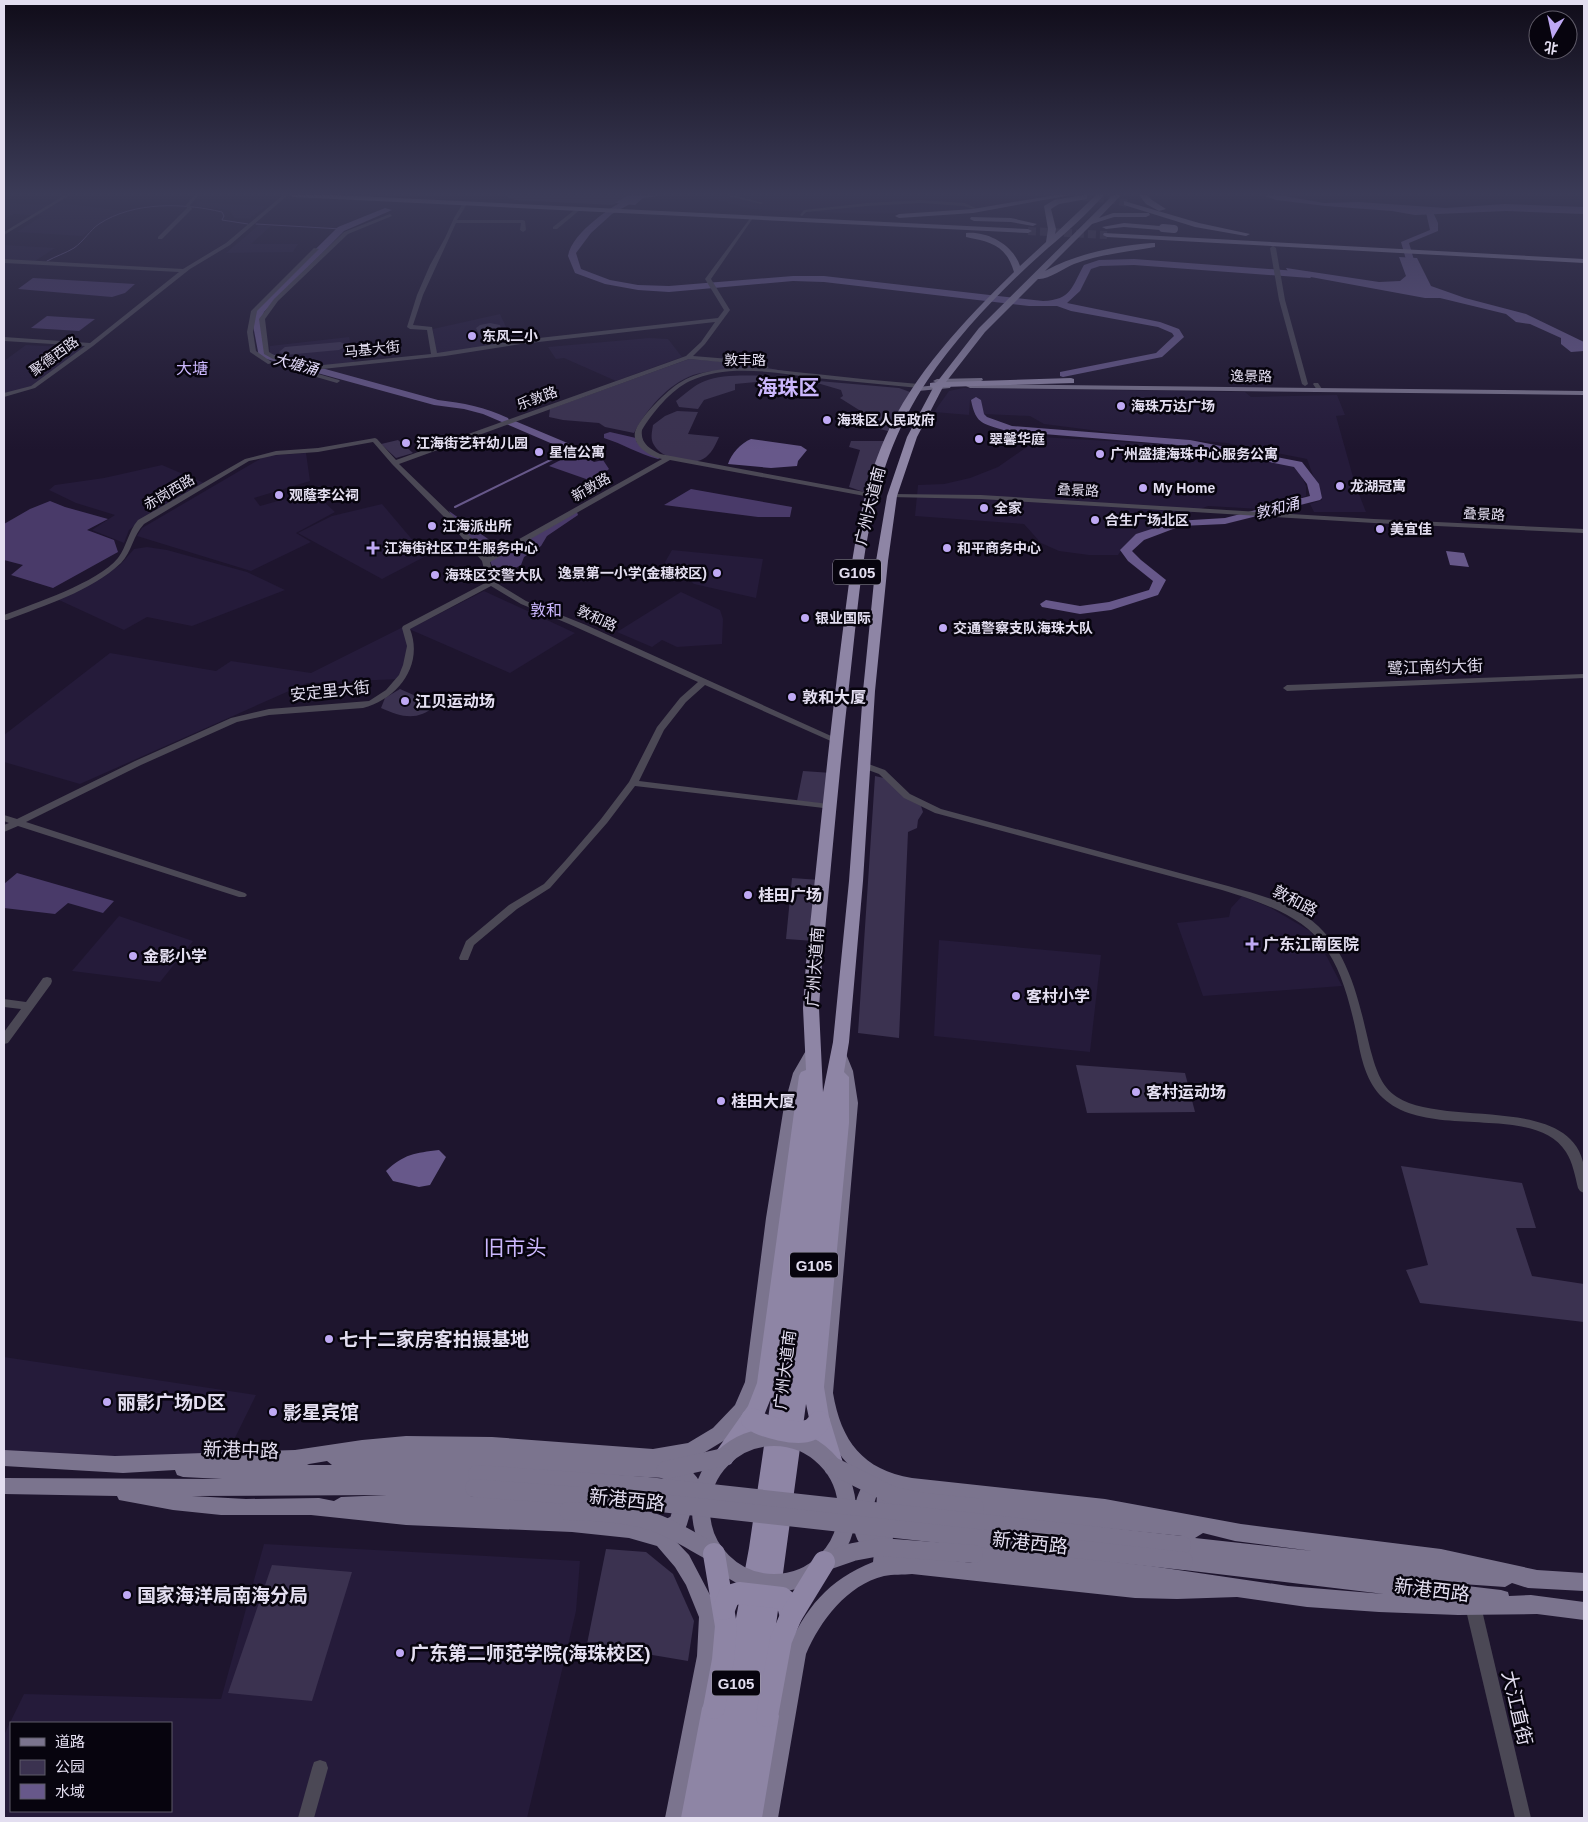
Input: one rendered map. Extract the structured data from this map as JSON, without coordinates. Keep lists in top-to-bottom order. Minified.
{"streets":{"highway":["广州大道南","G105"],"main road":["逸景路","新港中路","新港西路"],"street":["马基大街","聚德西路","敦丰路","乐敦路","新敦路","叠景路","赤岗西路","敦和路","鹭江南约大街","安定里大街","大江直街"]},"crossings":[["敦丰路","逸景路"],["敦丰路","新敦路"],["敦丰路","广州大道南"],["逸景路","广州大道南"],["乐敦路","赤岗西路"],["叠景路","广州大道南"],["广州大道南","敦和路"],["敦和路","安定里大街"],["新港中路","新港西路"]],"districts":["大塘","海珠区","敦和","旧市头"],"water":["大塘涌","敦和涌"],"places":{"other":["东风二小","海珠万达广场","海珠区人民政府","翠馨华庭","江海街艺轩幼儿园","星信公寓","广州盛捷海珠中心服务公寓","龙湖冠寓","My Home","观蔭李公祠","全家","合生广场北区","江海派出所","美宜佳","和平商务中心","逸景第一小学(金穗校区)","海珠区交警大队","银业国际","交通警察支队海珠大队","敦和大厦","江贝运动场","桂田广场","金影小学","客村小学","客村运动场","桂田大厦","七十二家房客拍摄基地","丽影广场D区","影星宾馆","国家海洋局南海分局","广东第二师范学院(海珠校区)"],"health":["江海街社区卫生服务中心","广东江南医院"]},"legend":["道路","公园","水域"],"north":"bottom"}
